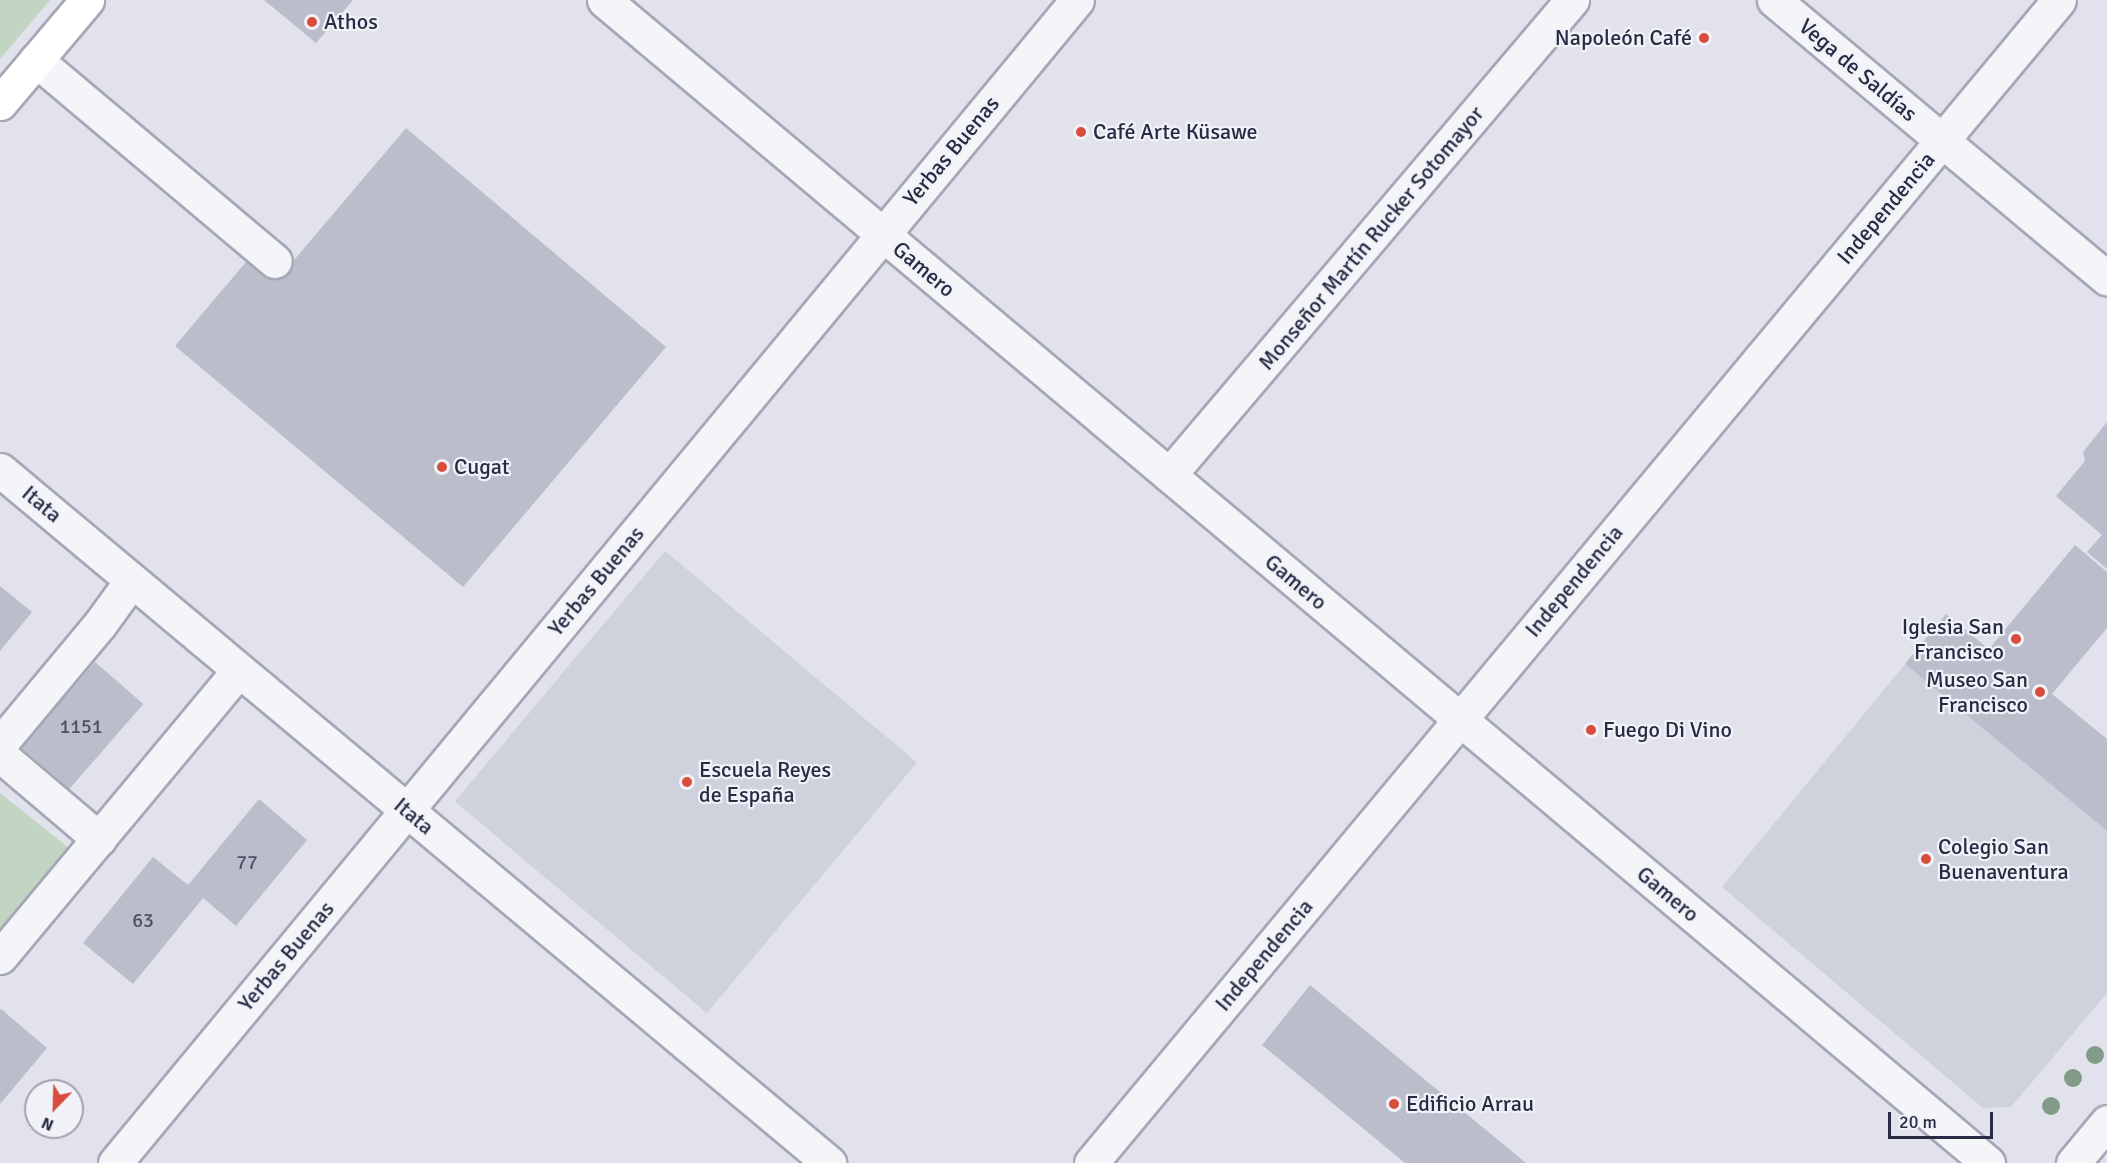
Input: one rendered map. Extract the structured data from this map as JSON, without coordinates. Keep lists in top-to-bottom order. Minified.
{"streets":{"street":["Vega de Saldías","Yerbas Buenas","Independencia","Monseñor Martín Rucker Sotomayor","Gamero","Itata"]},"crossings":[["Vega de Saldías","Independencia"],["Yerbas Buenas","Gamero"],["Yerbas Buenas","Itata"],["Independencia","Gamero"],["Monseñor Martín Rucker Sotomayor","Gamero"]],"places":["Athos","Napoleón Café","Café Arte Küsawe","Cugat","Iglesia San Francisco","Museo San Francisco","Fuego Di Vino","Escuela Reyes de España","Colegio San Buenaventura","Edificio Arrau"],"house_numbers":["1151","77","63"],"scale_bar":"20 m","north":"bottom left"}
